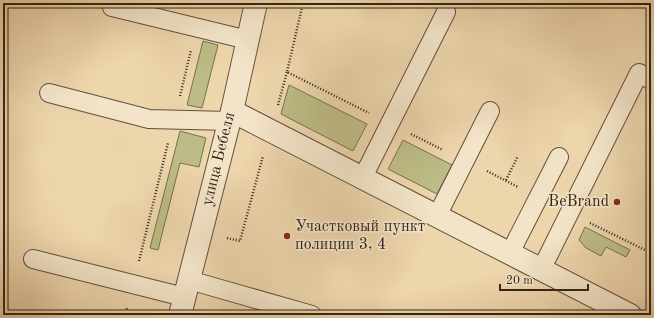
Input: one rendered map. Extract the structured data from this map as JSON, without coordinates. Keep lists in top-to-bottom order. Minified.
{"streets":{"street":["улица Бебеля"]},"places":["BeBrand","Участковый пункт полиции 3, 4"],"scale_bar":"20 m"}
